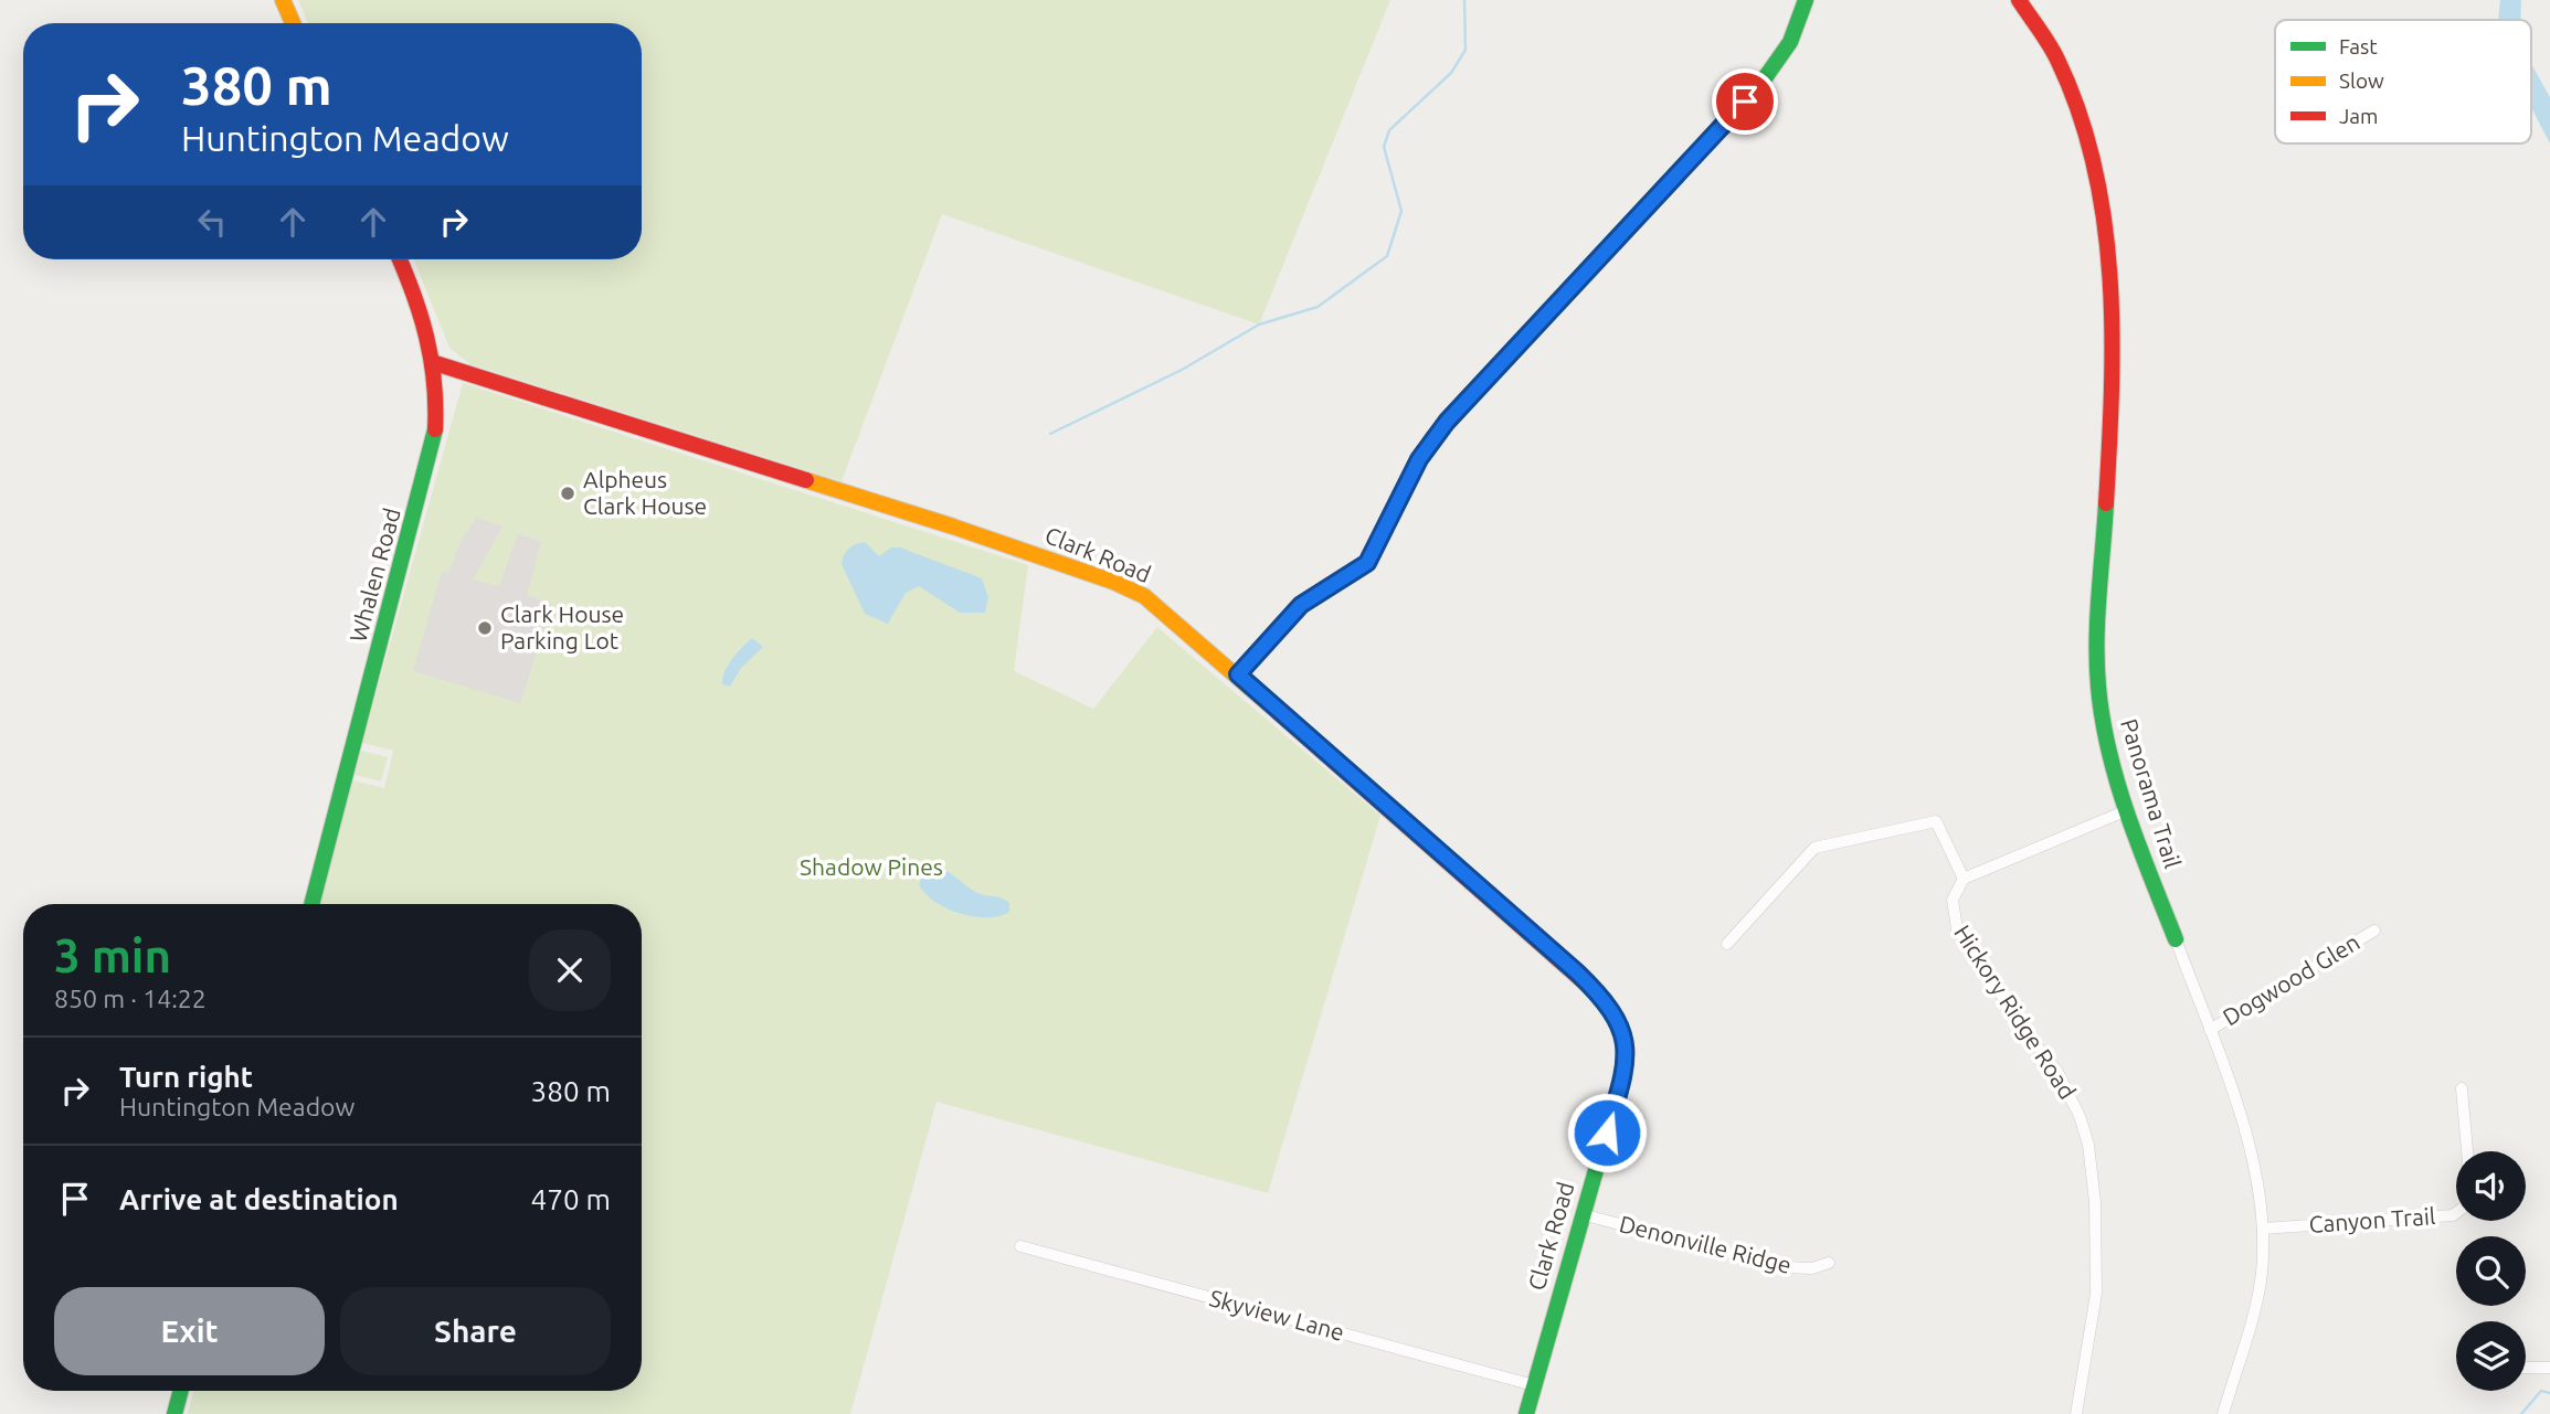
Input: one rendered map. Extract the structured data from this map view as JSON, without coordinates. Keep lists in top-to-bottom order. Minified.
{"streets":{"street":["Clark Road","Whalen Road","Panorama Trail","Dogwood Glen","Hickory Ridge Road","Canyon Trail","Denonville Ridge","Skyview Lane"]},"crossings":[["Clark Road","Whalen Road"],["Clark Road","Denonville Ridge"],["Clark Road","Skyview Lane"],["Panorama Trail","Dogwood Glen"],["Panorama Trail","Canyon Trail"]],"parks":["Shadow Pines"],"places":["Alpheus Clark House","Clark House Parking Lot"],"legend":["Fast","Slow","Jam"],"page":{"turn":["380 m","Huntington Meadow"],"heading":["3 min","850 m · 14:22"],"list":[{"name":"Turn right","note":"Huntington Meadow","value":"380 m"},{"name":"Arrive at destination","value":"470 m"}],"buttons":["Exit","Share"]}}
